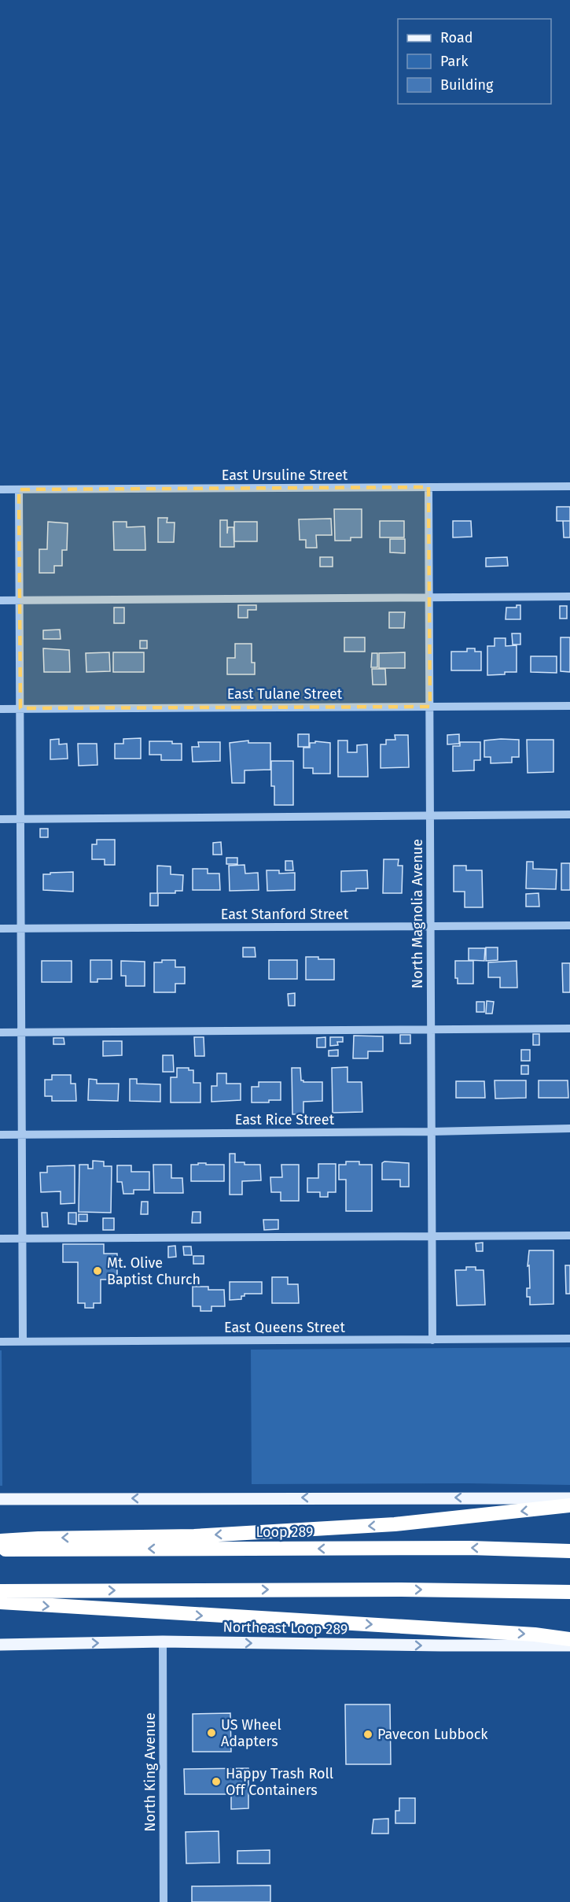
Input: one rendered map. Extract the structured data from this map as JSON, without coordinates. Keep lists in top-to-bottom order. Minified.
{"streets":{"highway":["Loop 289"],"main road":["Northeast Loop 289"],"street":["East Ursuline Street","East Tulane Street","North Magnolia Avenue","East Stanford Street","East Rice Street","East Queens Street","North King Avenue"]},"crossings":[["East Ursuline Street","North Magnolia Avenue"],["East Tulane Street","North Magnolia Avenue"],["North Magnolia Avenue","East Stanford Street"],["North Magnolia Avenue","East Rice Street"],["North Magnolia Avenue","East Queens Street"],["Northeast Loop 289","North King Avenue"]],"one_way":["Northeast Loop 289"],"places":["Mt. Olive Baptist Church","US Wheel Adapters","Pavecon Lubbock","Happy Trash Roll Off Containers"],"legend":["Road","Park","Building"]}
